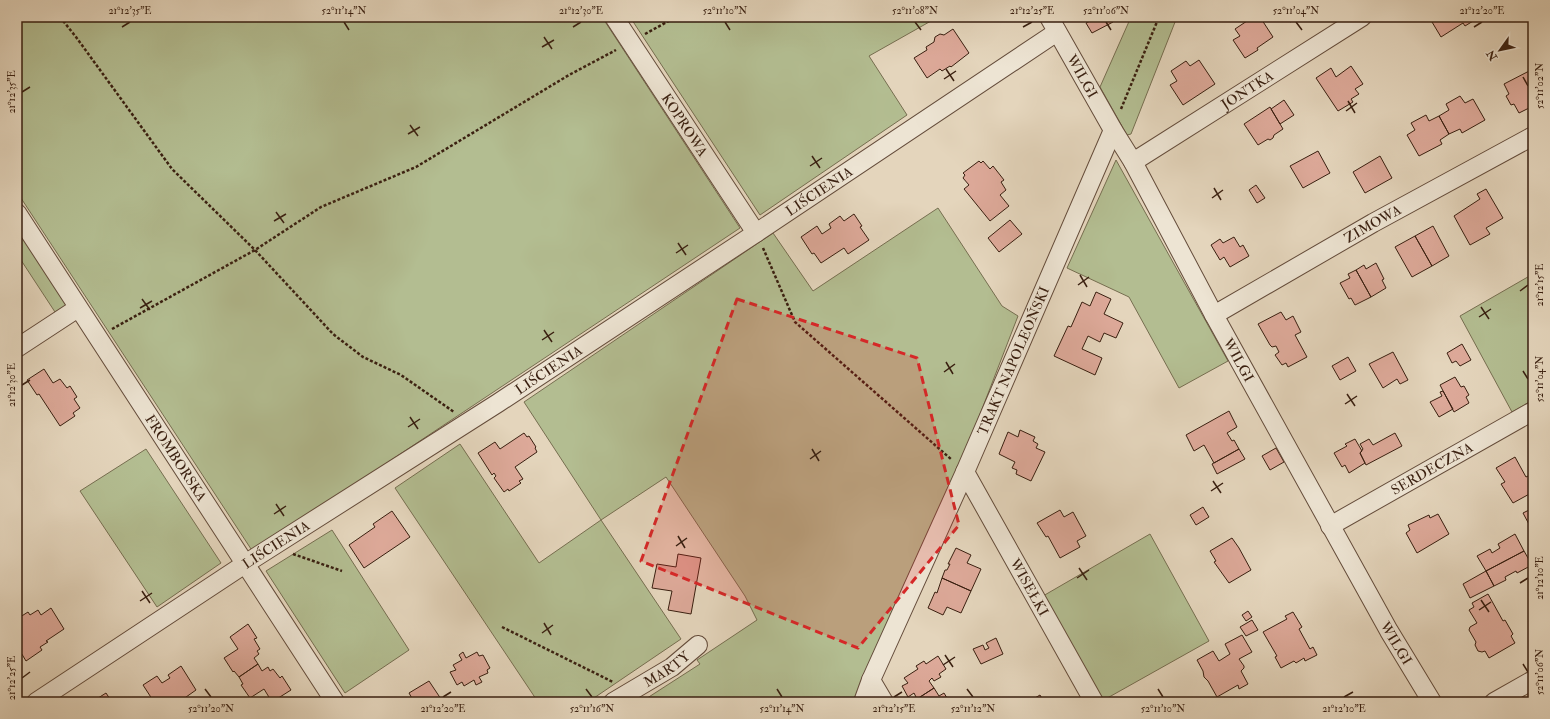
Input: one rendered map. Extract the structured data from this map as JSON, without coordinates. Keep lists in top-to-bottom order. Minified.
{"streets":{"street":["WILGI","JONTKA","KOPROWA","LIŚCIENIA","ZIMOWA","TRAKT NAPOLEOŃSKI","FROMBORSKA","SERDECZNA","WISEŁKI","MARTY"]},"crossings":[["WILGI","JONTKA"],["WILGI","LIŚCIENIA"],["WILGI","ZIMOWA"],["WILGI","TRAKT NAPOLEOŃSKI"],["WILGI","SERDECZNA"],["KOPROWA","LIŚCIENIA"],["LIŚCIENIA","FROMBORSKA"],["TRAKT NAPOLEOŃSKI","WISEŁKI"]],"north":"bottom left","coordinates":["21°12'35\"E","52°11'14\"N","21°12'30\"E","52°11'10\"N","52°11'08\"N","21°12'25\"E","52°11'06\"N","52°11'04\"N","21°12'20\"E","52°11'02\"N","21°12'15\"E","21°12'10\"E","52°11'20\"N","52°11'16\"N","52°11'12\"N"]}
